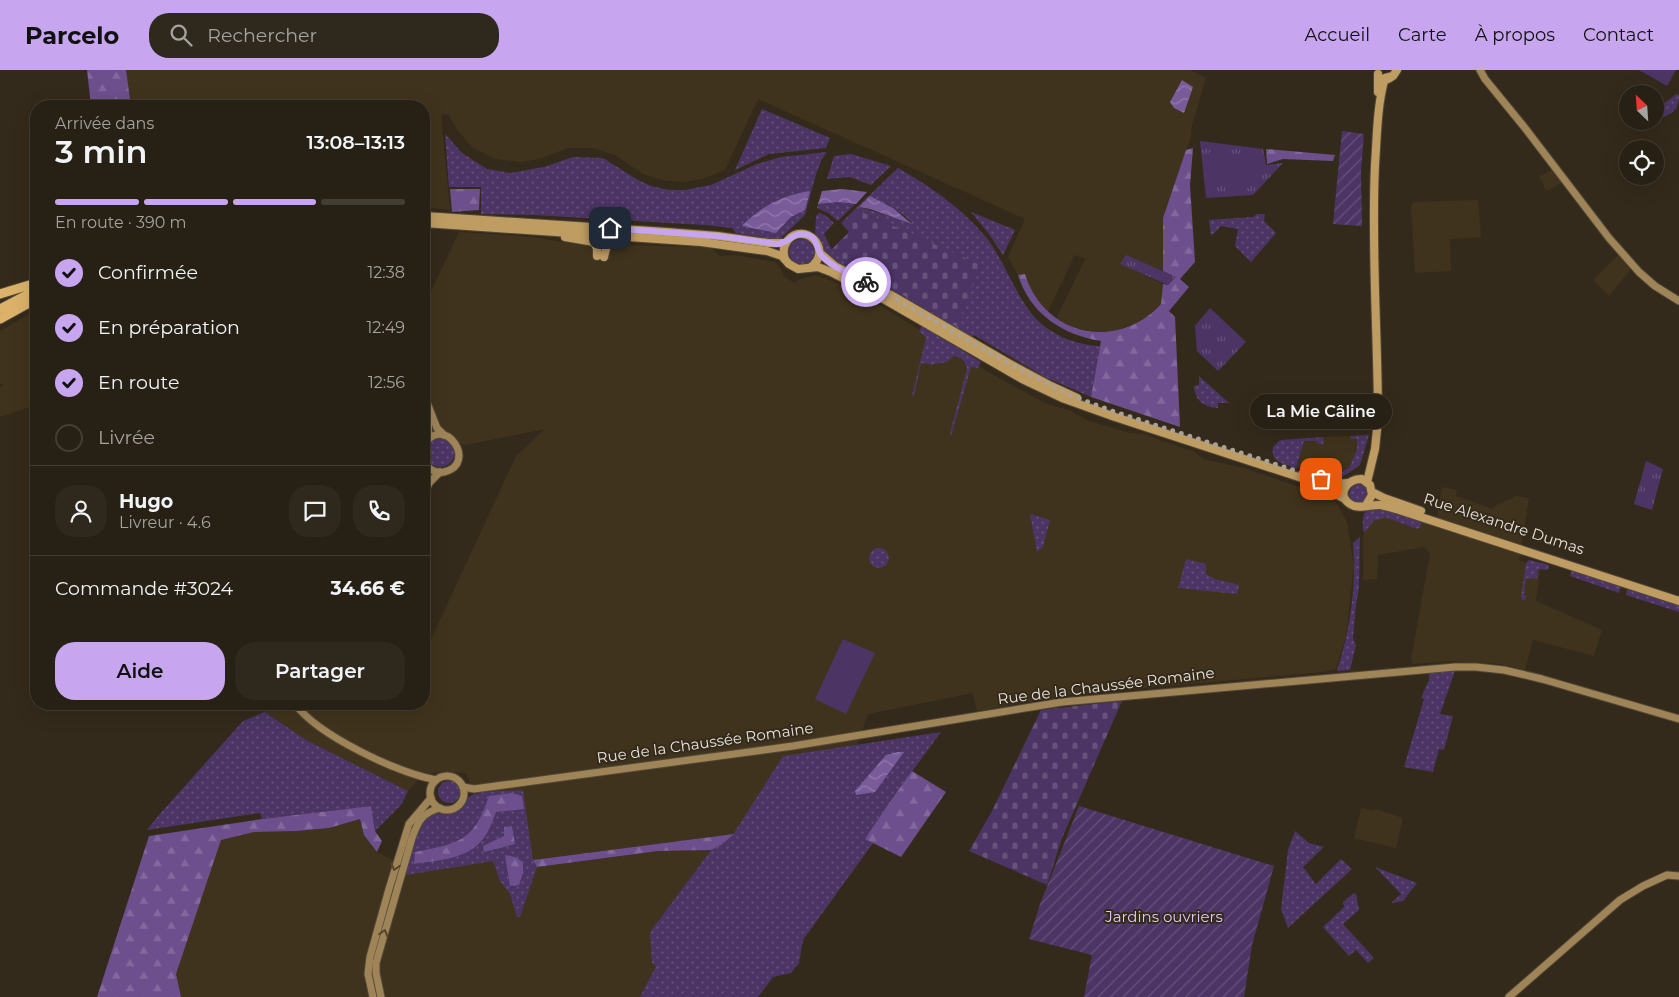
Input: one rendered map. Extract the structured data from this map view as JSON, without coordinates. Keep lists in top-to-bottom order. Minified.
{"streets":{"main road":["Rue Alexandre Dumas"],"street":["Rue de la Chaussée Romaine"]},"parks":["Jardins ouvriers"],"places":["La Mie Câline"],"north":"top left","page":{"header":"Parcelo","search":"Rechercher","nav":["Accueil","Carte","À propos","Contact"],"heading":["3 min","Arrivée dans","13:08–13:13"],"panel":["Hugo","Livreur · 4.6","Commande #3024","34.66 €"],"bar":"En route · 390 m","list":[["Confirmée","12:38"],["En préparation","12:49"],["En route","12:56"],"Livrée"],"bubble":"La Mie Câline","buttons":["Aide","Partager"]}}
